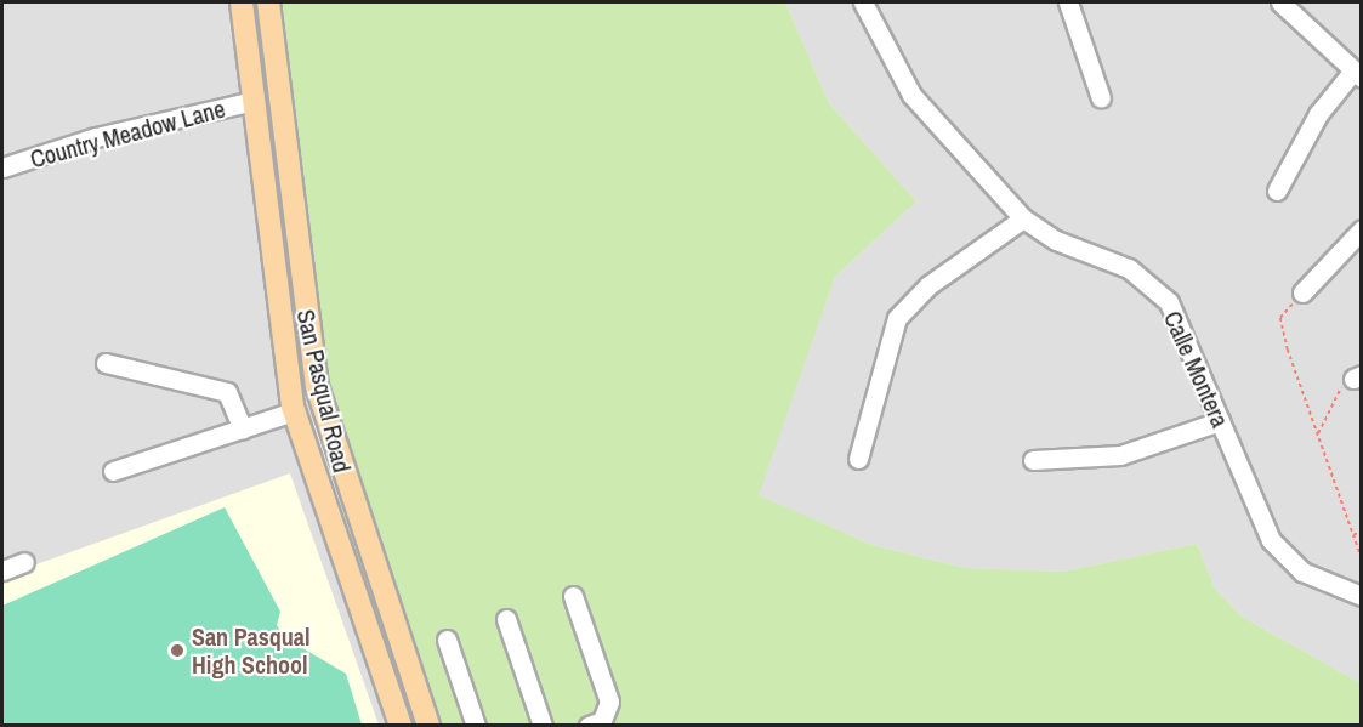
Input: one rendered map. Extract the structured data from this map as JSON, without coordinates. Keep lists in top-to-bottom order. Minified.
{"streets":{"main road":["San Pasqual Road"],"street":["Country Meadow Lane","Calle Montera"]},"crossings":[["Country Meadow Lane","San Pasqual Road"]],"places":["San Pasqual High School"]}
